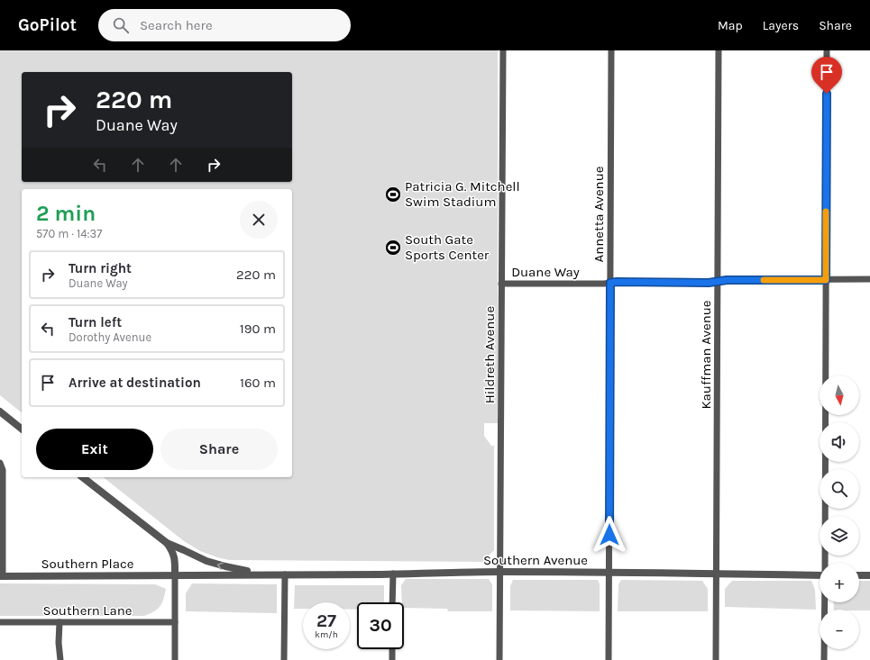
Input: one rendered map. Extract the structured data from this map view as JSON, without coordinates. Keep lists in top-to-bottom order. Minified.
{"streets":{"street":["Annetta Avenue","Duane Way","Hildreth Avenue","Kauffman Avenue","Southern Avenue","Southern Place","Southern Lane"]},"crossings":[["Annetta Avenue","Duane Way"],["Annetta Avenue","Southern Avenue"],["Duane Way","Hildreth Avenue"],["Duane Way","Kauffman Avenue"],["Hildreth Avenue","Southern Avenue"],["Kauffman Avenue","Southern Avenue"],["Southern Avenue","Southern Place"]],"places":{"sports":["Patricia G. Mitchell Swim Stadium","South Gate Sports Center"]},"north":"bottom","page":{"header":"GoPilot","search":"Search here","nav":["Map","Layers","Share"],"turn":["220 m","Duane Way"],"heading":["2 min","570 m · 14:37"],"list":[{"name":"Turn right","note":"Duane Way","value":"220 m"},{"name":"Turn left","note":"Dorothy Avenue","value":"190 m"},{"name":"Arrive at destination","value":"160 m"}],"map_buttons":["+","−"],"buttons":["Exit","Share"],"speed":"27 km/h","limit":"30"}}
